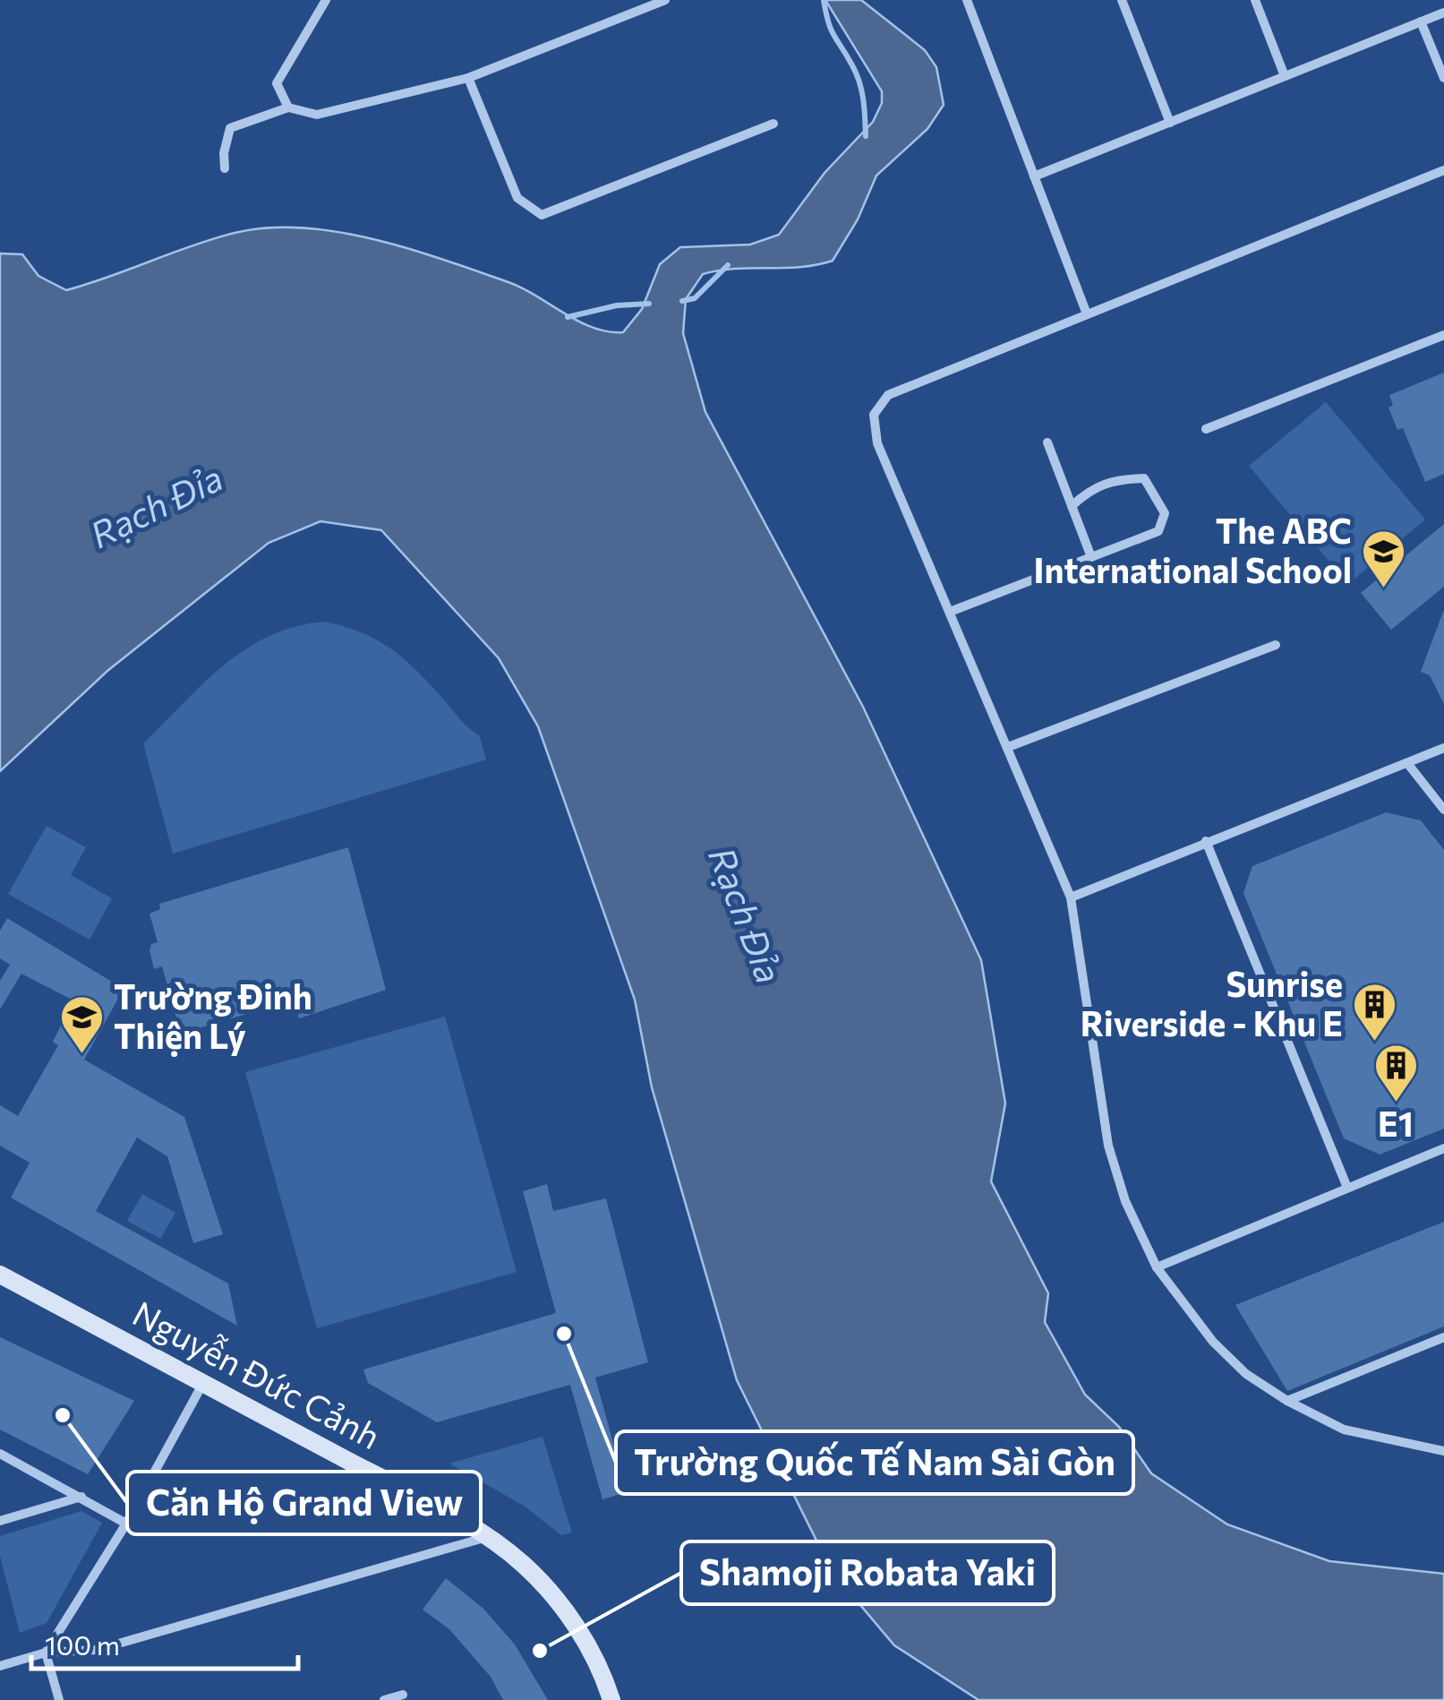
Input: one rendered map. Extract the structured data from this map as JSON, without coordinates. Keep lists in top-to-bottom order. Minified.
{"streets":{"main road":["Nguyễn Đức Cảnh"]},"water":["Rạch Đỉa"],"places":{"school or university":["The ABC International School","Trường Đinh Thiện Lý"],"building":["Sunrise Riverside - Khu E","E1"],"other":["Trường Quốc Tế Nam Sài Gòn","Căn Hộ Grand View","Shamoji Robata Yaki"]},"scale_bar":"100 m"}
